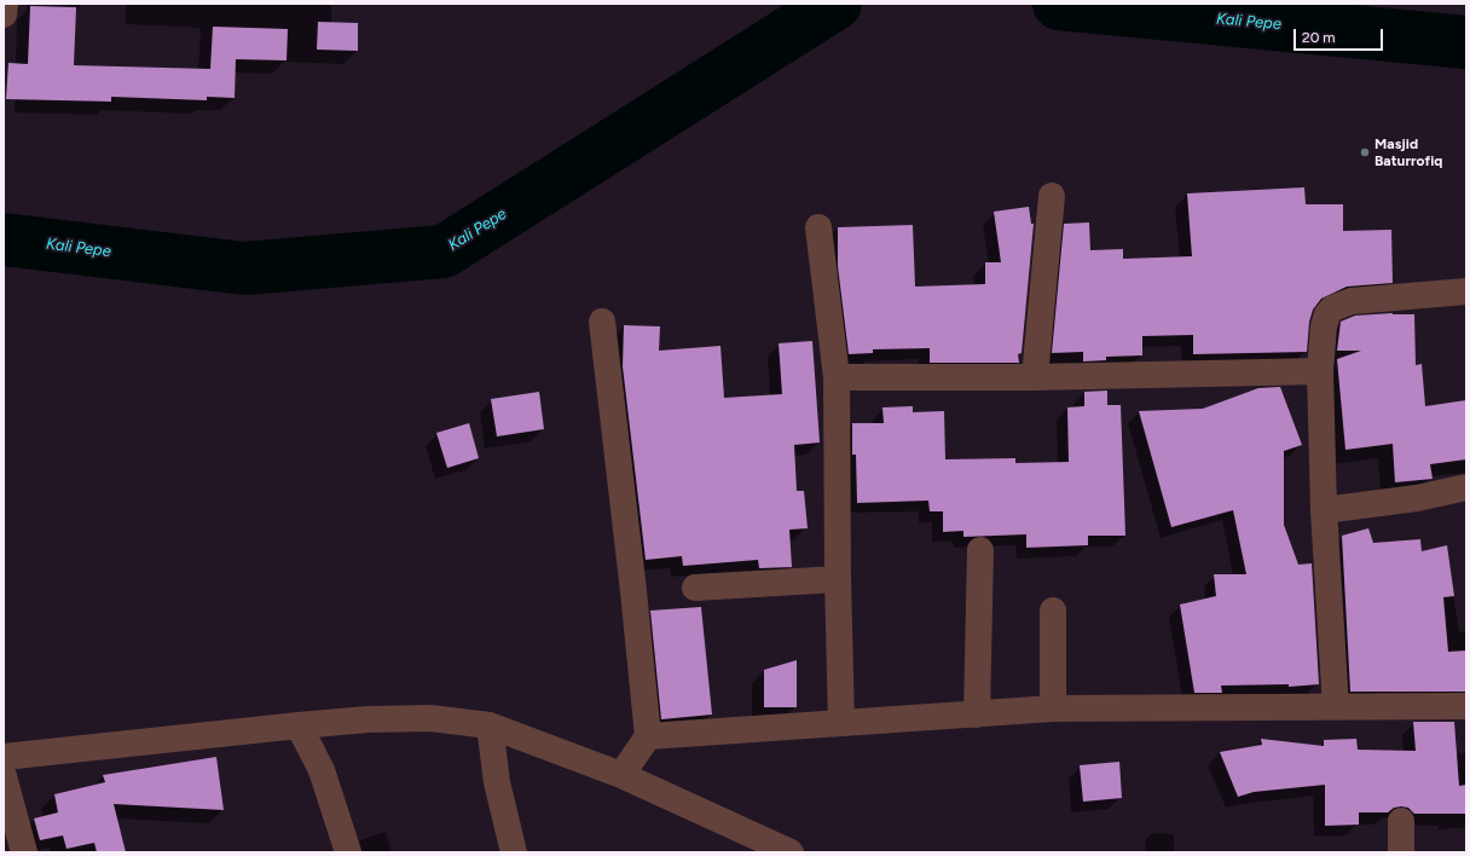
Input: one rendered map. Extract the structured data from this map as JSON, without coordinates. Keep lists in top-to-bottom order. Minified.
{"water":["Kali Pepe"],"places":["Masjid Baturrofiq"],"scale_bar":"20 m"}
